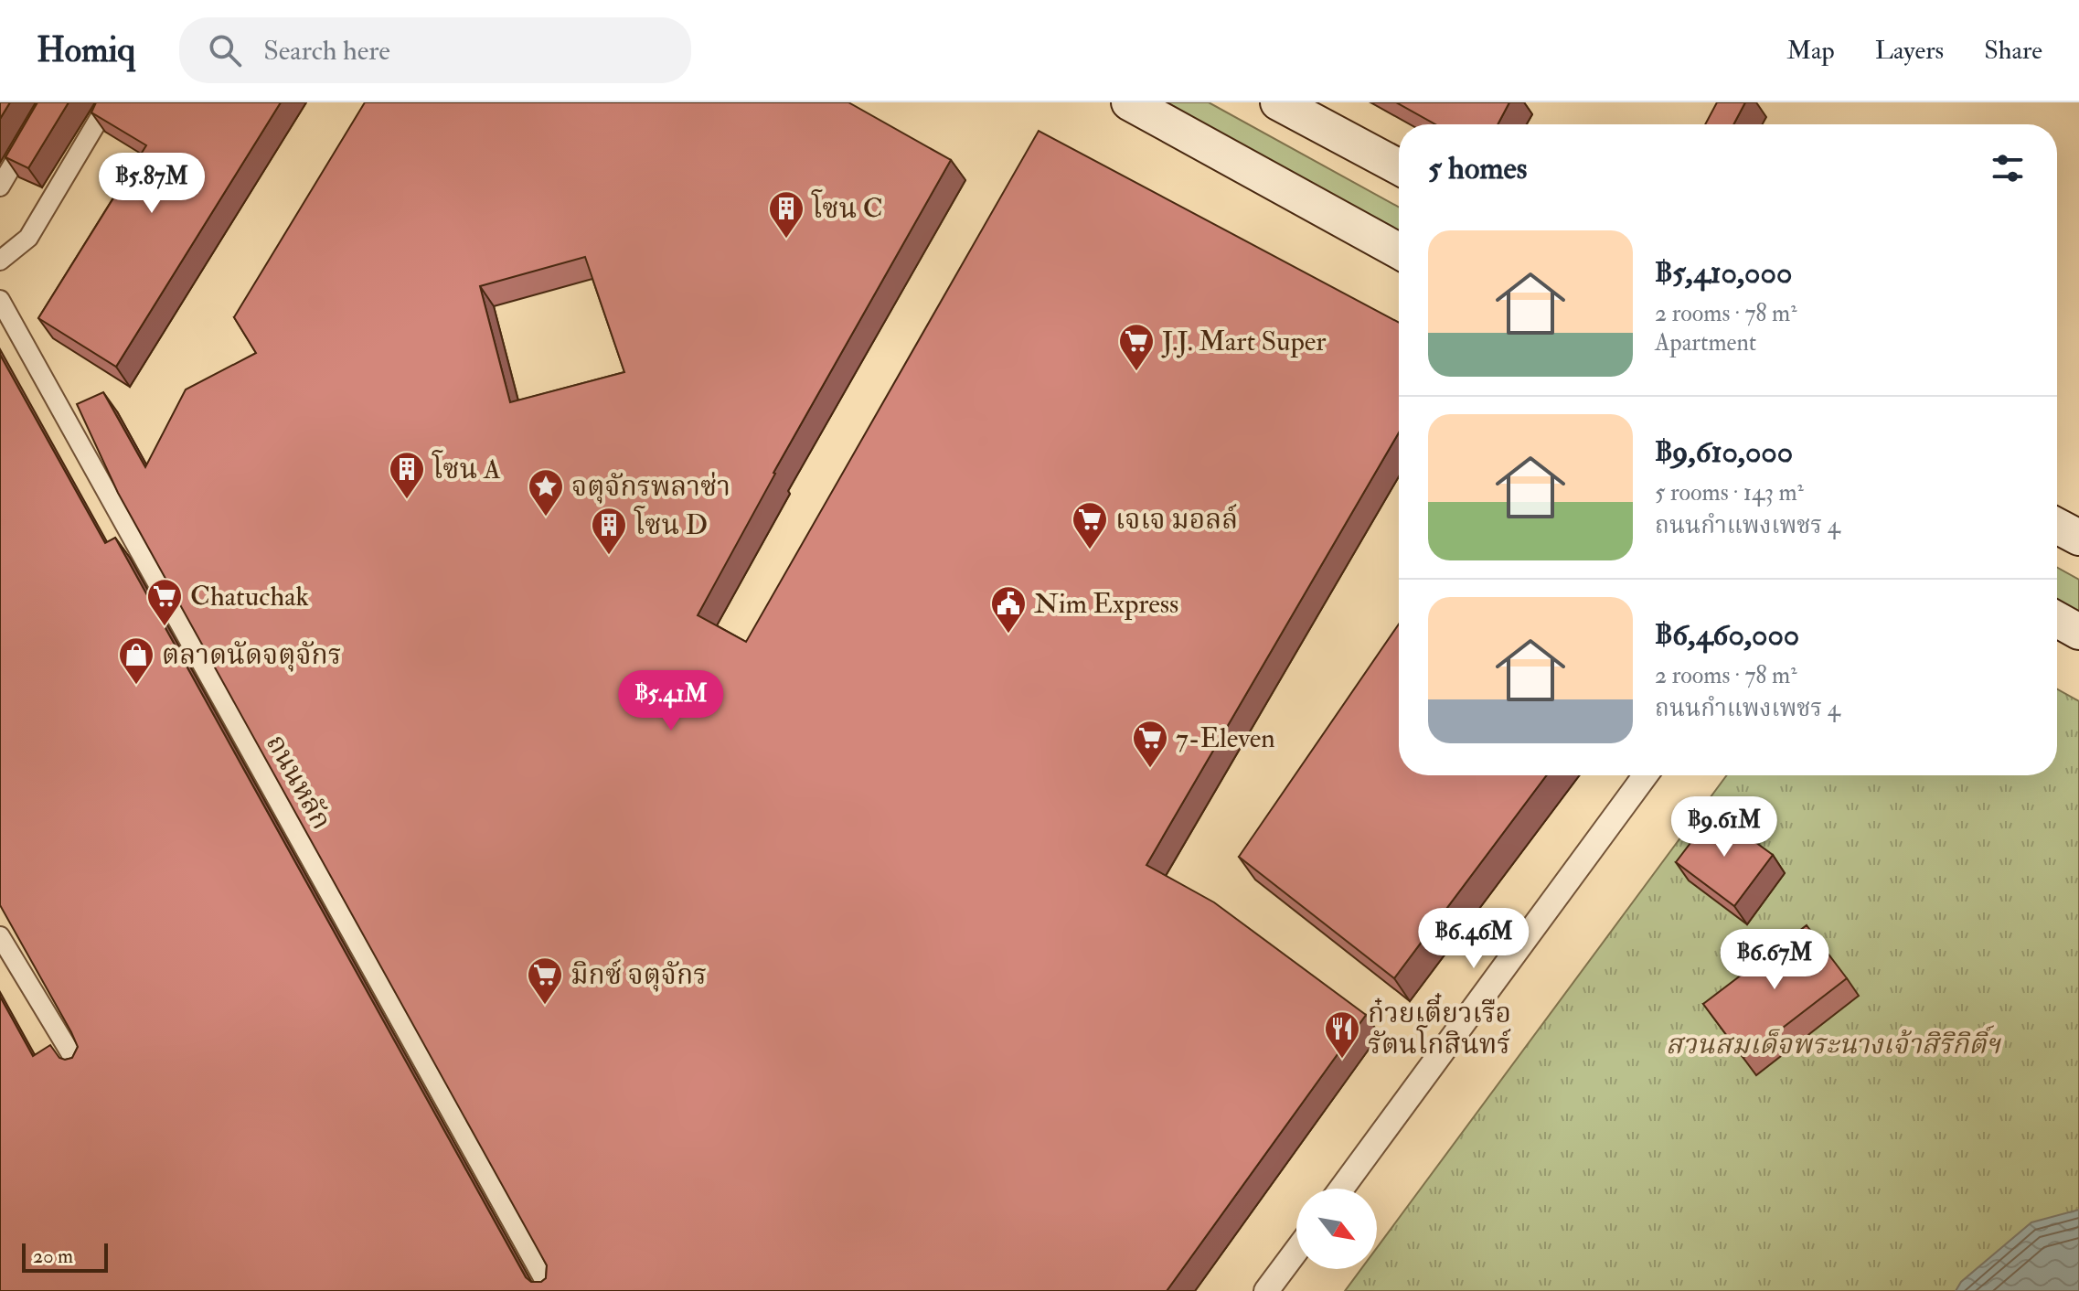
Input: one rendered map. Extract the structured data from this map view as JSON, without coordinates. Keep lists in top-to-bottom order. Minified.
{"streets":{"street":["ถนนหลัก"]},"parks":["สวนสมเด็จพระนางเจ้าสิริกิติ์ฯ"],"places":{"building":["โซน C","โซน A","โซน D"],"supermarket":["J.J. Mart Super","เจเจ มอลล์","Chatuchak","7-Eleven","มิกซ์ จตุจักร"],"place":["จตุจักรพลาซ่า"],"public building":["Nim Express"],"shop":["ตลาดนัดจตุจักร"],"restaurant":["ก๋วยเตี๋ยวเรือ รัตนโกสินทร์"]},"scale_bar":"20 m","north":"bottom right","page":{"header":"Homiq","search":"Search here","nav":["Map","Layers","Share"],"heading":"5 homes","price":["฿5.87M","฿5.41M","฿9.61M","฿6.46M","฿6.67M"],"list":[{"name":"฿5,410,000","note":"2 rooms · 78 m² · Apartment"},{"name":"฿9,610,000","note":"5 rooms · 143 m² · ถนนกำแพงเพชร 4"},{"name":"฿6,460,000","note":"2 rooms · 78 m² · ถนนกำแพงเพชร 4"}],"scale":"20 m"}}
